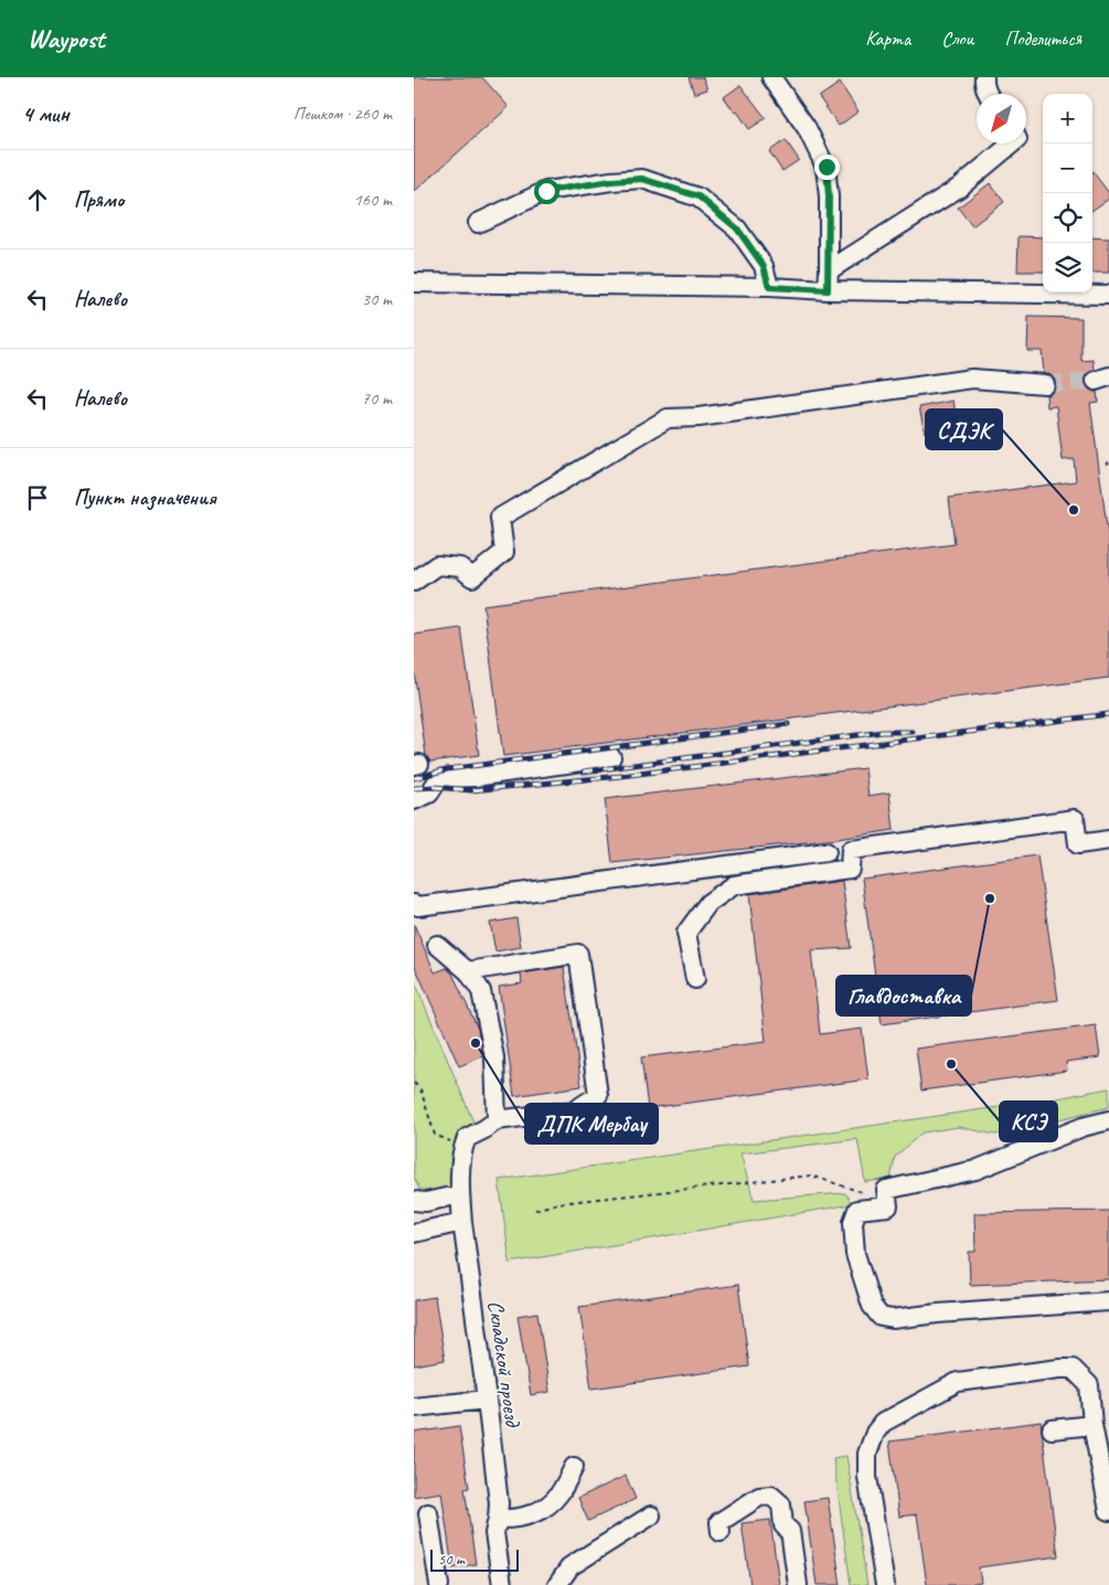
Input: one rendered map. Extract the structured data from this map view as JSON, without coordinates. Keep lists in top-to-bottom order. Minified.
{"streets":{"street":["Складской проезд"]},"places":["СДЭК","Главдоставка","ДПК Мербау","КСЭ"],"scale_bar":"50 m","north":"bottom left","page":{"header":"Waypost","nav":["Карта","Слои","Поделиться"],"heading":["4 мин","Пешком · 260 m"],"map_buttons":["+","−"],"list":[["Прямо","160 m"],["Налево","30 m"],["Налево","70 m"],"Пункт назначения"],"scale":"50 m"}}
